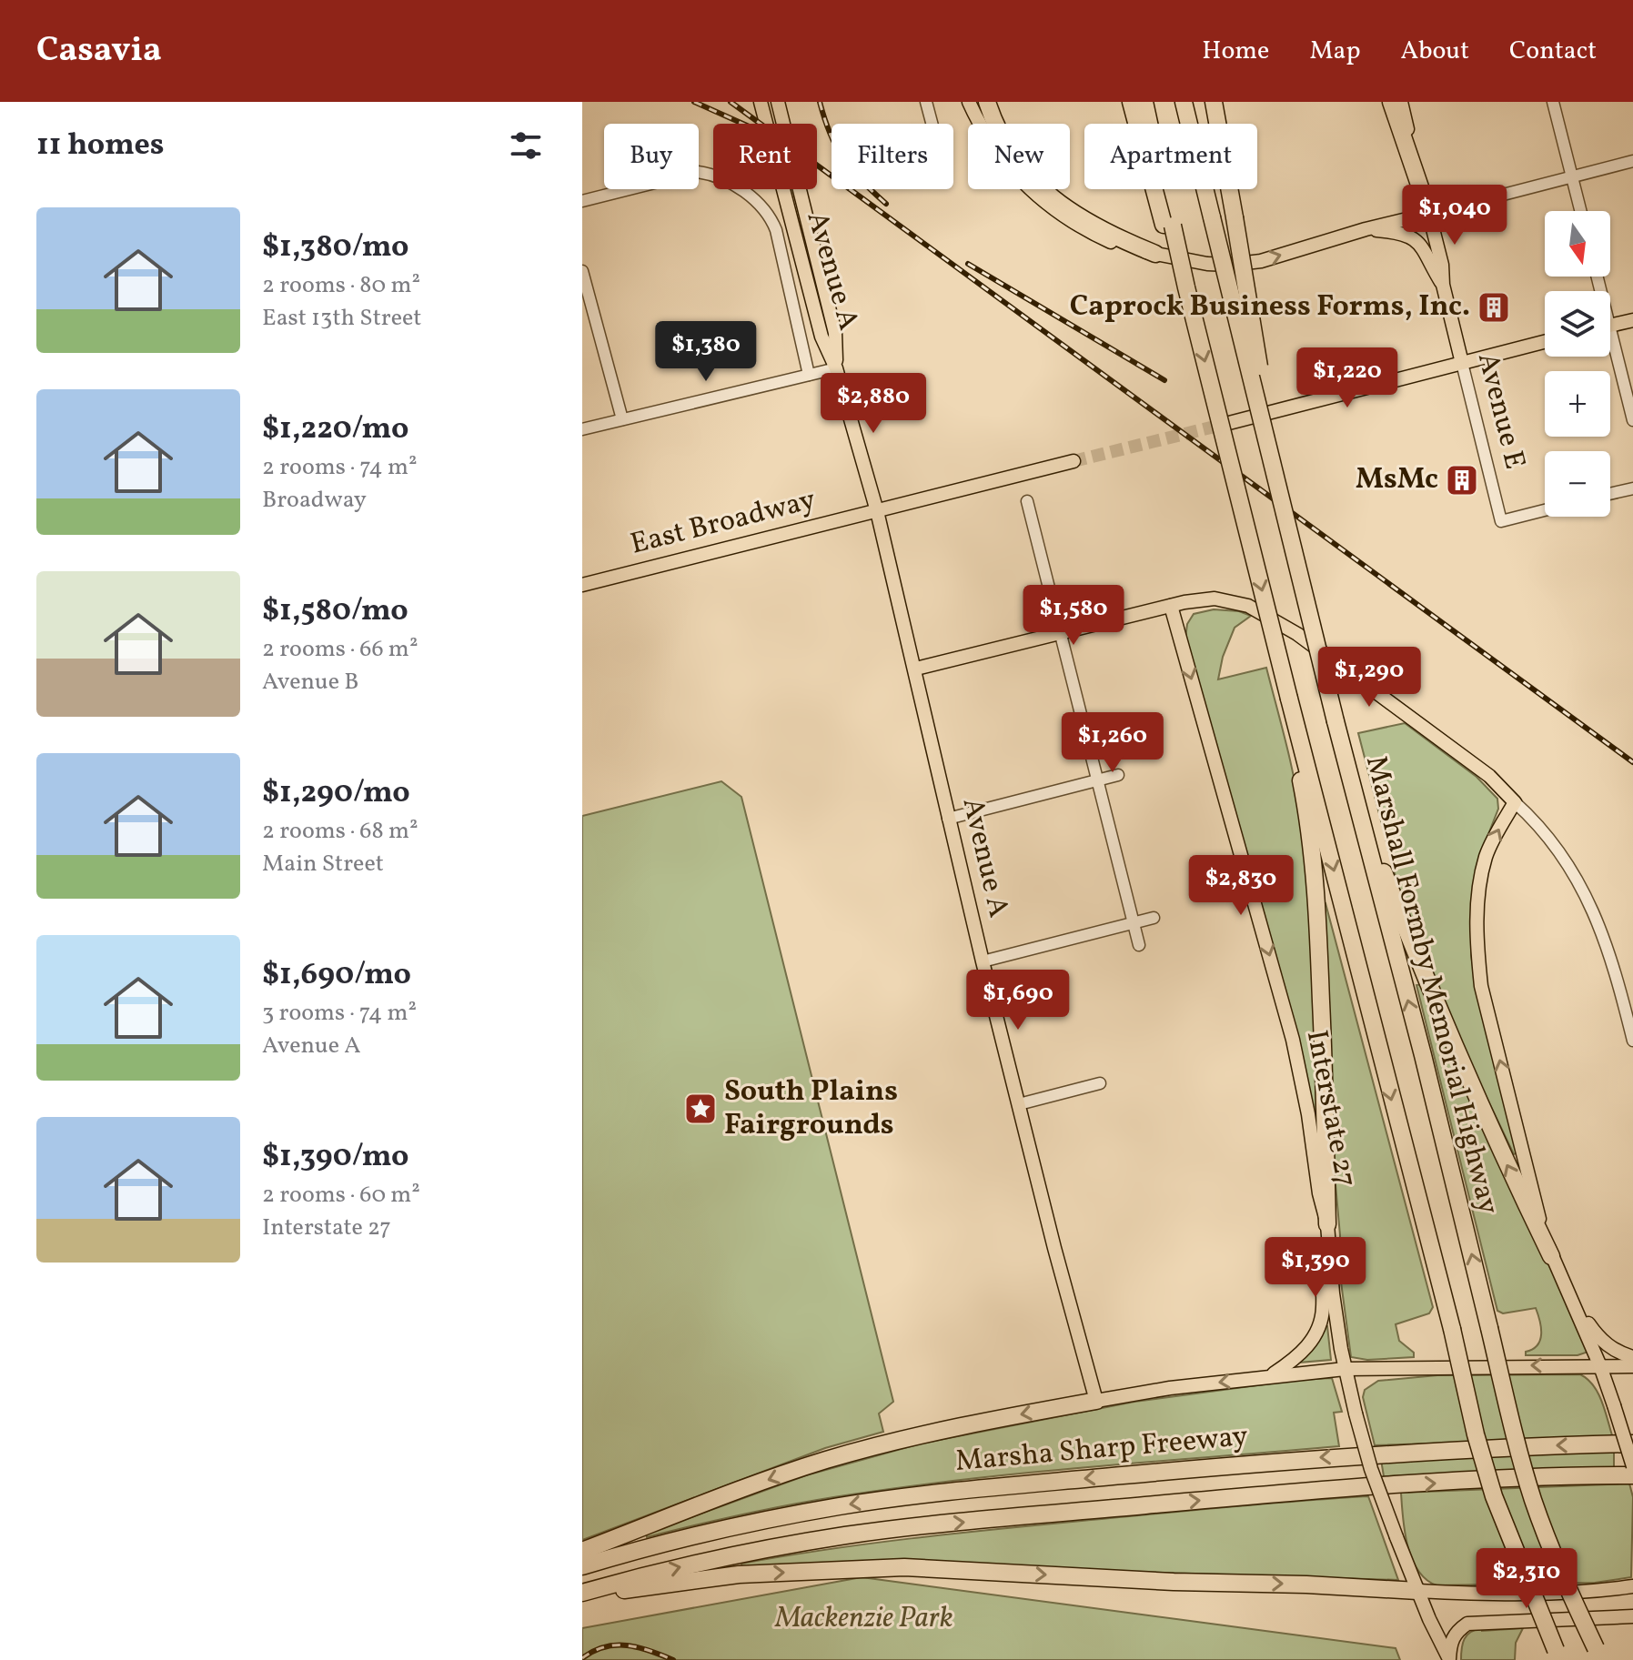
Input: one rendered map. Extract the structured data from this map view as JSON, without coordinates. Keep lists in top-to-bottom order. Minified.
{"streets":{"highway":["Marshall Formby Memorial Highway","Marsha Sharp Freeway"],"main road":["Avenue A","Avenue E","East Broadway","Interstate 27"]},"crossings":[["Avenue A","East Broadway"],["Avenue A","Marsha Sharp Freeway"],["Interstate 27","Marsha Sharp Freeway"]],"one_way":["Interstate 27"],"parks":["Mackenzie Park"],"places":{"building":["Caprock Business Forms, Inc.","MsMc"],"place":["South Plains Fairgrounds"]},"north":"bottom","page":{"header":"Casavia","nav":["Home","Map","About","Contact"],"heading":"11 homes","chip":["Buy","Rent","Filters","New","Apartment"],"price":["$1,040","$1,380","$1,220","$2,880","$1,580","$1,290","$1,260","$2,830","$1,690","$1,390","$2,310"],"list":[{"name":"$1,380/mo","note":"2 rooms · 80 m² · East 13th Street"},{"name":"$1,220/mo","note":"2 rooms · 74 m² · Broadway"},{"name":"$1,580/mo","note":"2 rooms · 66 m² · Avenue B"},{"name":"$1,290/mo","note":"2 rooms · 68 m² · Main Street"},{"name":"$1,690/mo","note":"3 rooms · 74 m² · Avenue A"},{"name":"$1,390/mo","note":"2 rooms · 60 m² · Interstate 27"}],"map_buttons":["+","−"]}}
